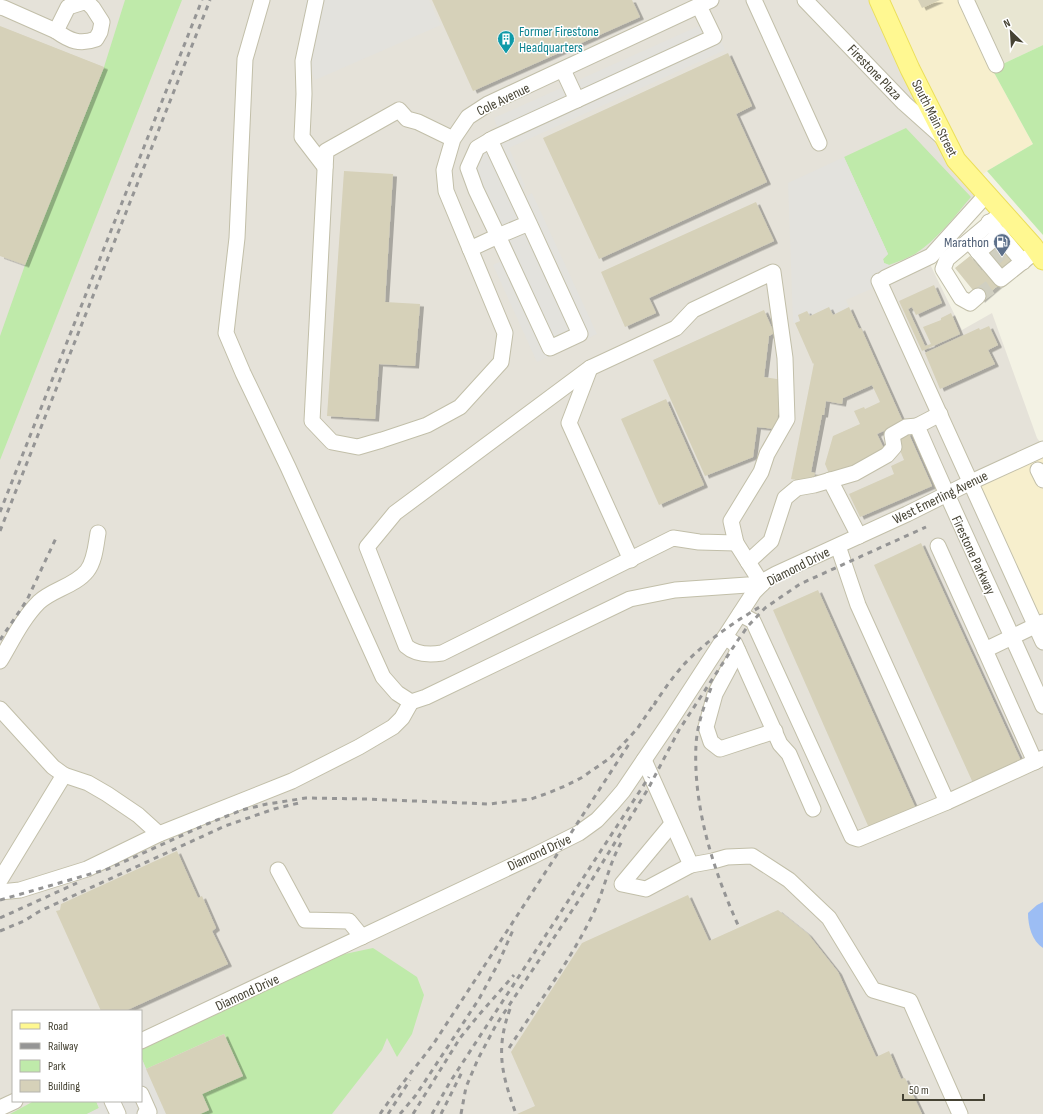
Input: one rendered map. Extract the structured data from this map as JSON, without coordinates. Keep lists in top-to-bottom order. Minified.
{"streets":{"main road":["South Main Street"],"street":["Firestone Plaza","Cole Avenue","West Emerling Avenue","Firestone Parkway","Diamond Drive"]},"crossings":[["Firestone Plaza","South Main Street"],["South Main Street","Firestone Parkway"],["West Emerling Avenue","Firestone Parkway"],["West Emerling Avenue","Diamond Drive"]],"places":{"building":["Former Firestone Headquarters"],"fuel station":["Marathon"]},"legend":["Road","Railway","Park","Building"],"scale_bar":"50 m","north":"top left"}
